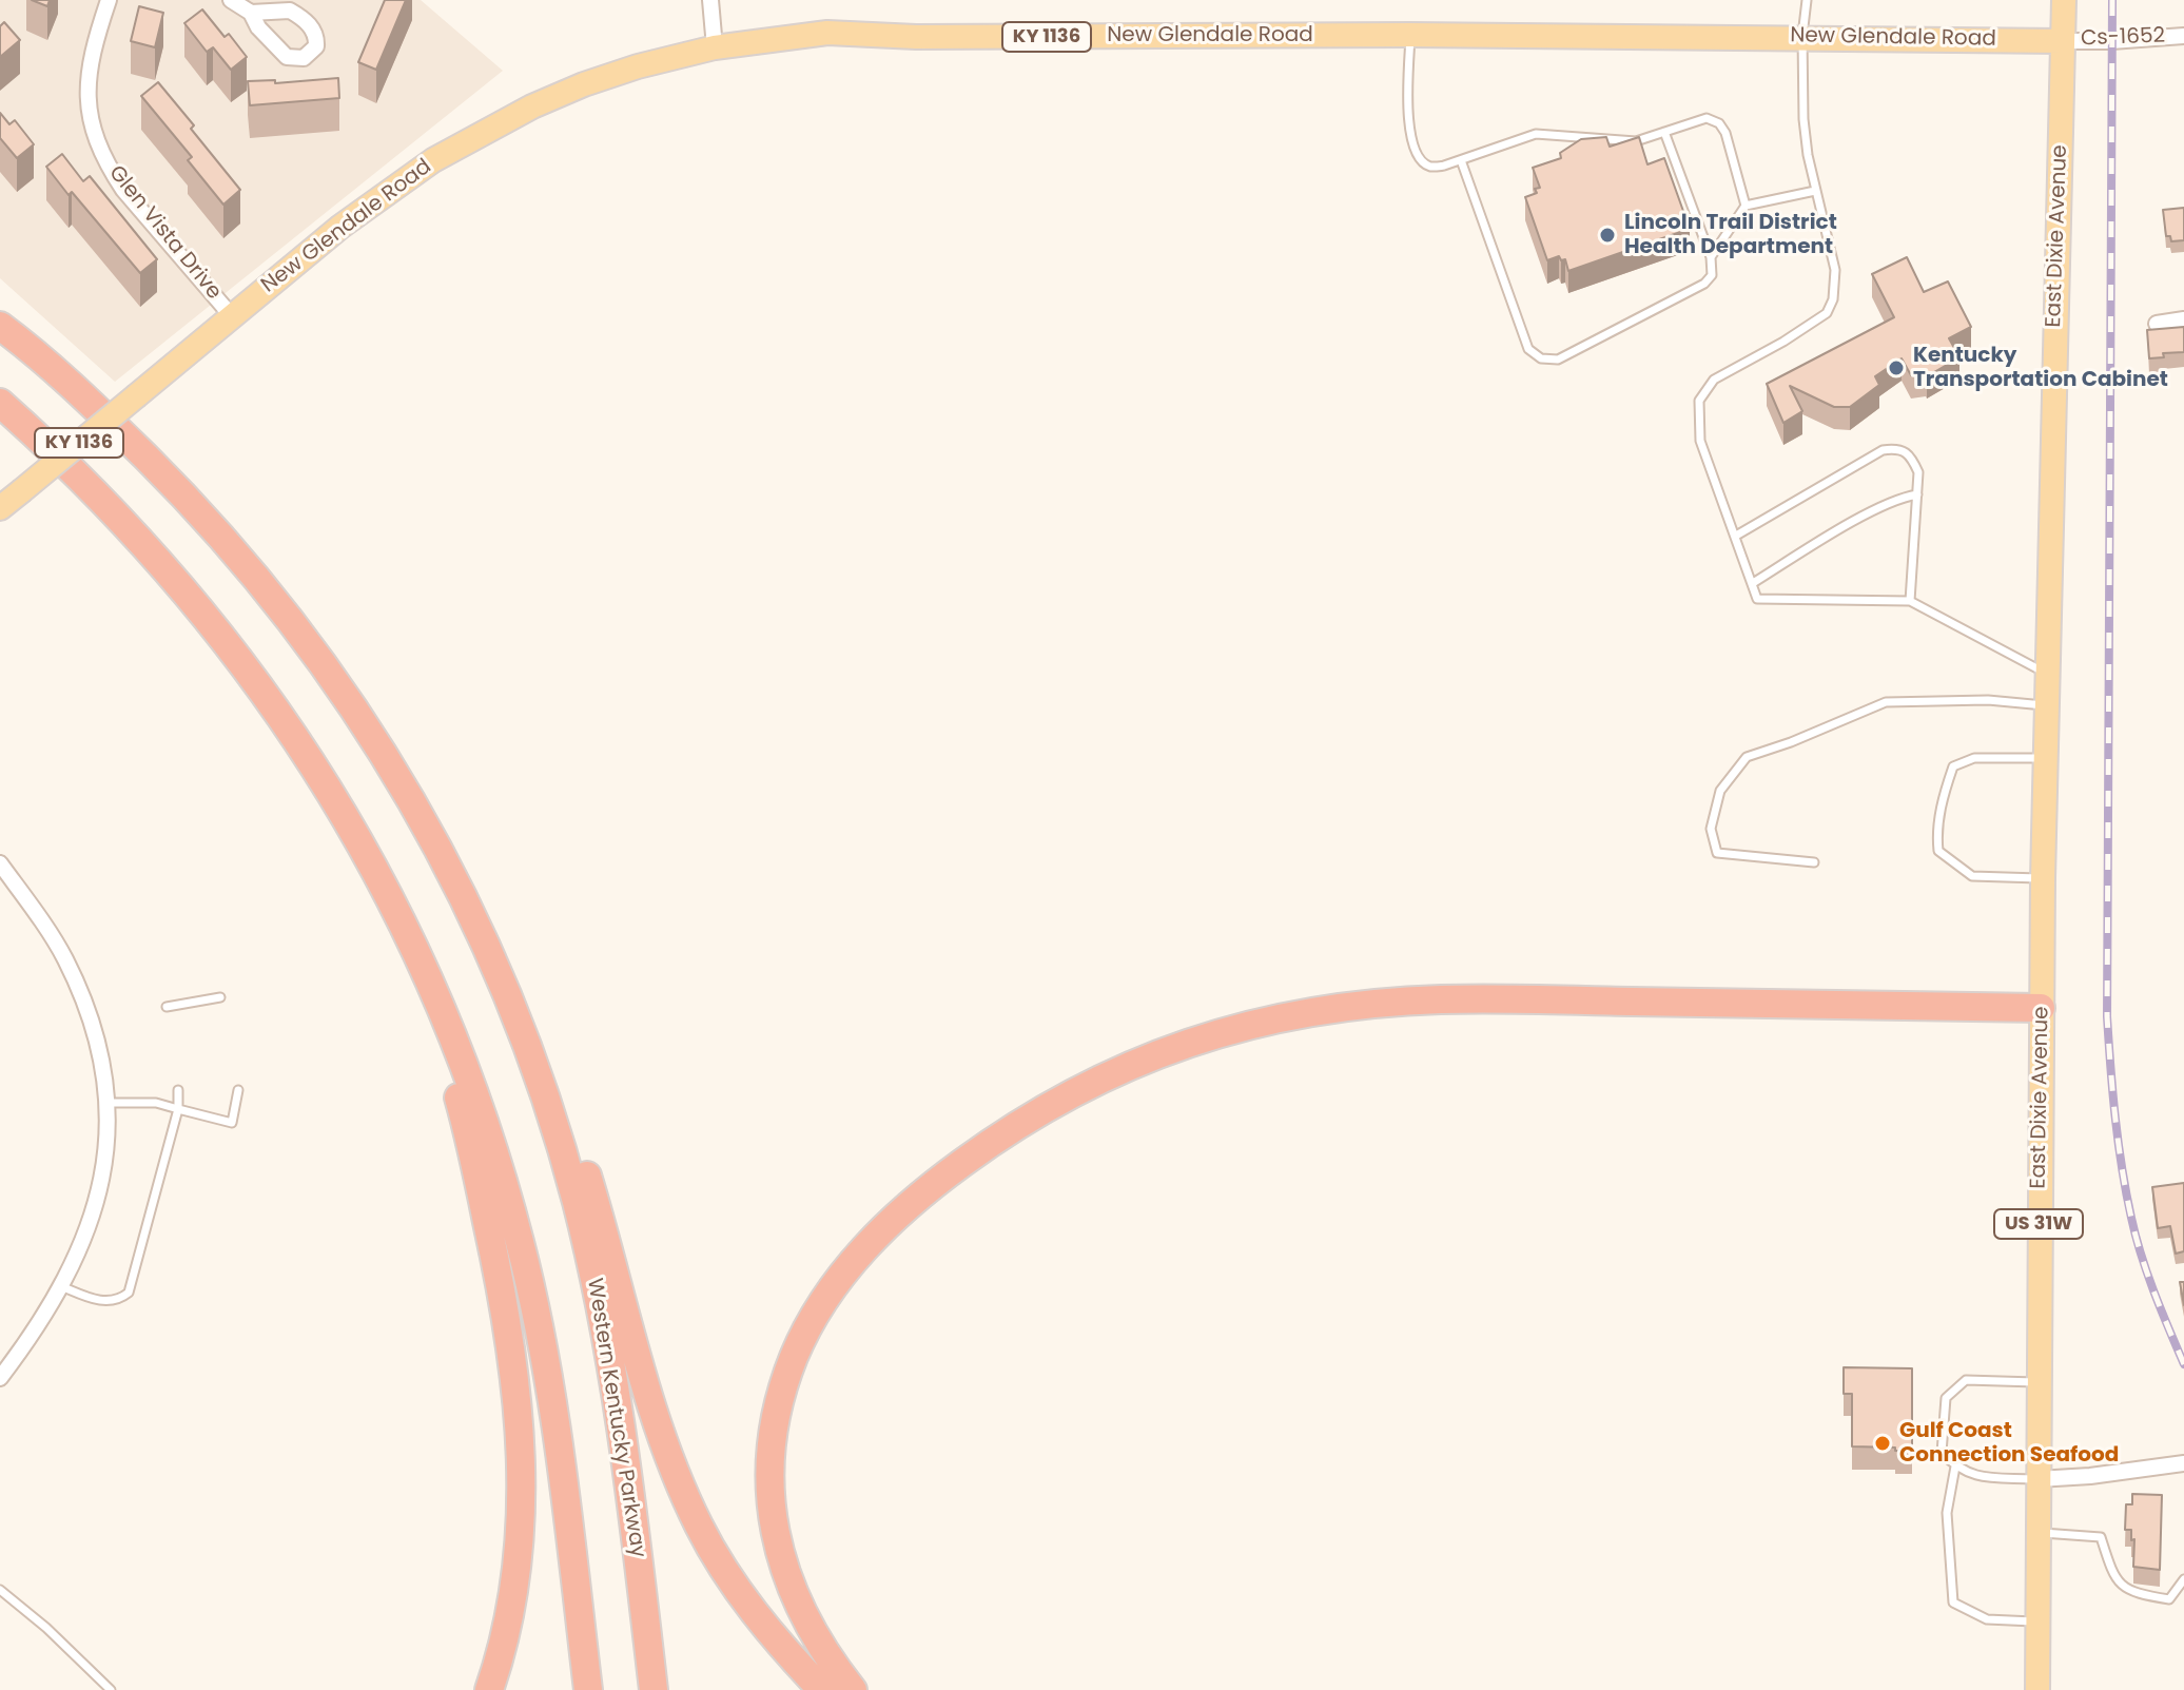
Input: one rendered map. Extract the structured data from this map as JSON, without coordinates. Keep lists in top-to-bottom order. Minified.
{"streets":{"highway":["Western Kentucky Parkway"],"main road":["New Glendale Road","KY 1136","East Dixie Avenue","US 31W"],"street":["Cs-1652","Glen Vista Drive"]},"crossings":[["New Glendale Road","Cs-1652"],["New Glendale Road","Glen Vista Drive"],["New Glendale Road","East Dixie Avenue"],["Cs-1652","East Dixie Avenue"],["East Dixie Avenue","US 31W"]],"places":["Lincoln Trail District Health Department","Kentucky Transportation Cabinet","Gulf Coast Connection Seafood"]}
